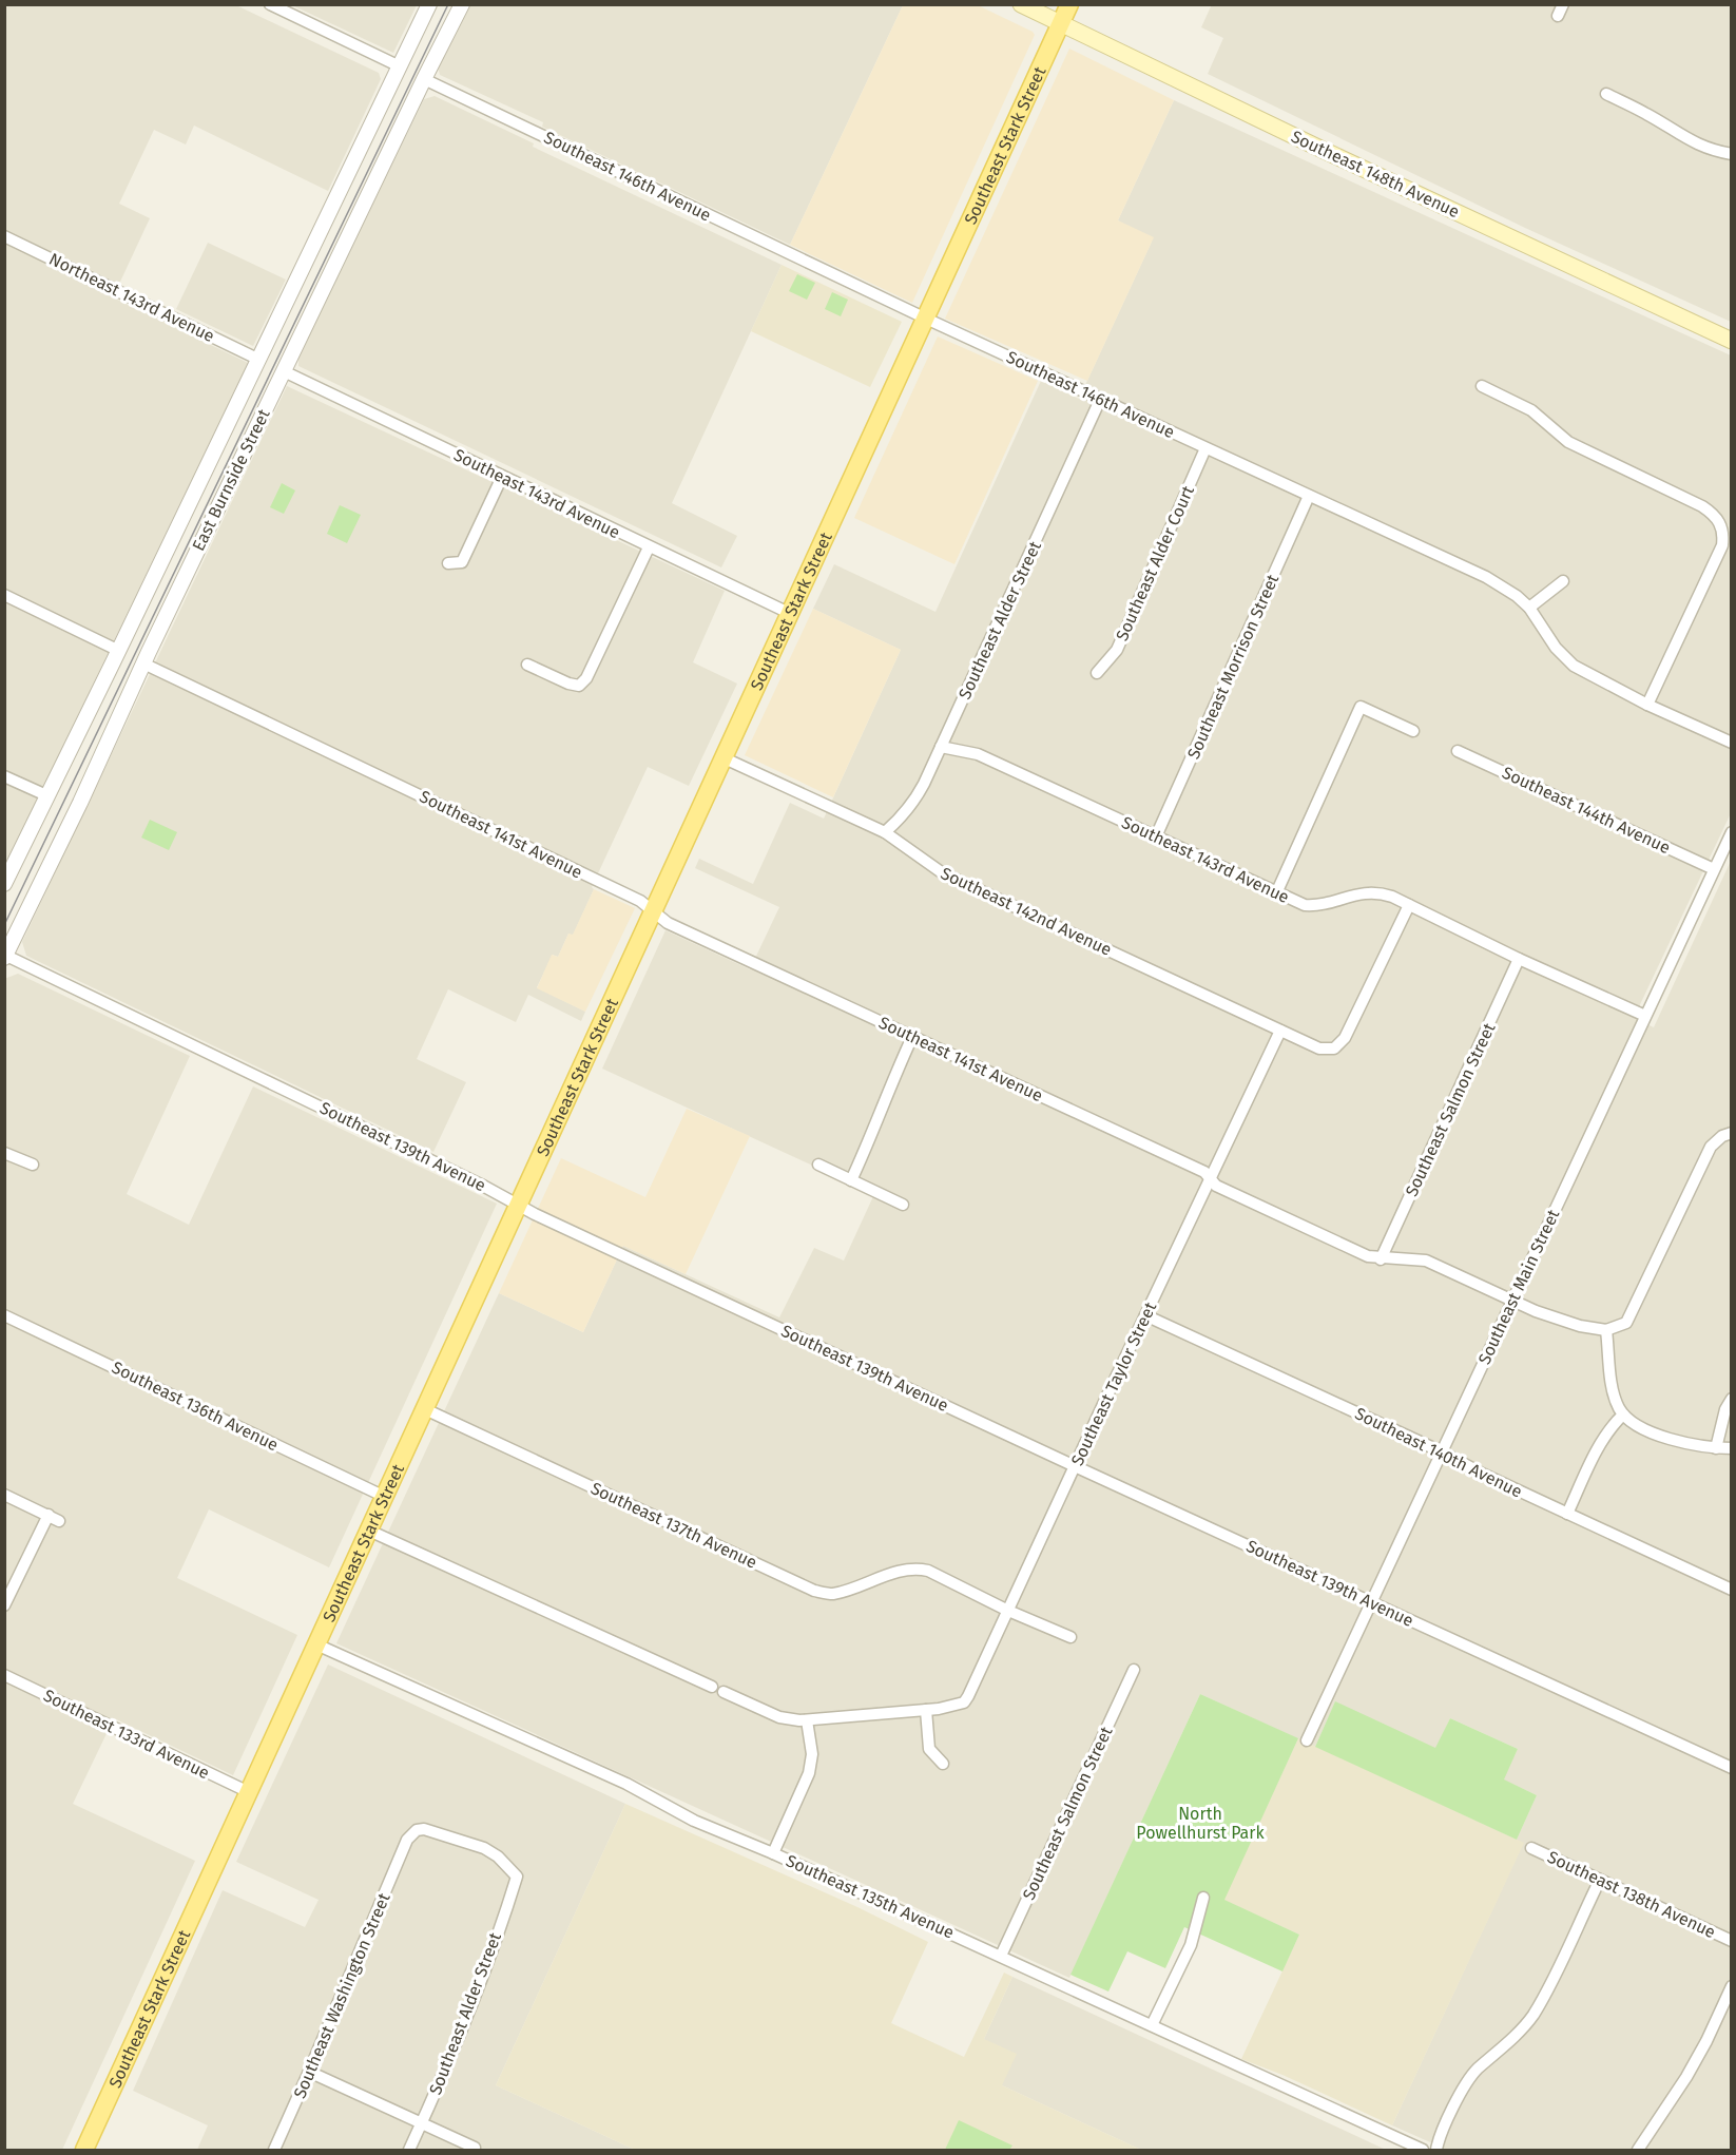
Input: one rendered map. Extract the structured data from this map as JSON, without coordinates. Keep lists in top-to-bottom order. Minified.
{"streets":{"main road":["Southeast Stark Street","Southeast 148th Avenue"],"street":["Southeast 146th Avenue","Northeast 143rd Avenue","East Burnside Street","Southeast 143rd Avenue","Southeast Alder Court","Southeast Alder Street","Southeast Morrison Street","Southeast 144th Avenue","Southeast 141st Avenue","Southeast 142nd Avenue","Southeast Salmon Street","Southeast 139th Avenue","Southeast Main Street","Southeast Taylor Street","Southeast 136th Avenue","Southeast 140th Avenue","Southeast 137th Avenue","Southeast 133rd Avenue","Southeast 138th Avenue","Southeast 135th Avenue","Southeast Washington Street"]},"crossings":[["Southeast Stark Street","Southeast 148th Avenue"],["Southeast Stark Street","Southeast 146th Avenue"],["Southeast Stark Street","Southeast 143rd Avenue"],["Southeast Stark Street","Southeast 141st Avenue"],["Southeast Stark Street","Southeast 142nd Avenue"],["Southeast Stark Street","Southeast 139th Avenue"],["Southeast Stark Street","Southeast 136th Avenue"],["Southeast Stark Street","Southeast 137th Avenue"],["Southeast Stark Street","Southeast 133rd Avenue"],["Southeast Stark Street","Southeast 135th Avenue"],["Southeast 146th Avenue","East Burnside Street"],["Southeast 146th Avenue","Southeast Alder Court"],["Southeast 146th Avenue","Southeast Alder Street"],["Southeast 146th Avenue","Southeast Morrison Street"],["Northeast 143rd Avenue","East Burnside Street"],["East Burnside Street","Southeast 143rd Avenue"],["East Burnside Street","Southeast 141st Avenue"],["East Burnside Street","Southeast 139th Avenue"],["Southeast 143rd Avenue","Southeast Alder Street"],["Southeast 143rd Avenue","Southeast Morrison Street"],["Southeast 143rd Avenue","Southeast 142nd Avenue"],["Southeast 143rd Avenue","Southeast Salmon Street"],["Southeast 143rd Avenue","Southeast Main Street"],["Southeast Alder Street","Southeast 142nd Avenue"],["Southeast Alder Street","Southeast Washington Street"],["Southeast 144th Avenue","Southeast Main Street"],["Southeast 141st Avenue","Southeast Salmon Street"],["Southeast 141st Avenue","Southeast Main Street"],["Southeast 141st Avenue","Southeast Taylor Street"],["Southeast 142nd Avenue","Southeast Taylor Street"],["Southeast Salmon Street","Southeast 135th Avenue"],["Southeast 139th Avenue","Southeast Main Street"],["Southeast 139th Avenue","Southeast Taylor Street"],["Southeast Main Street","Southeast 140th Avenue"],["Southeast Taylor Street","Southeast 140th Avenue"],["Southeast Taylor Street","Southeast 137th Avenue"]],"parks":["North Powellhurst Park"]}
